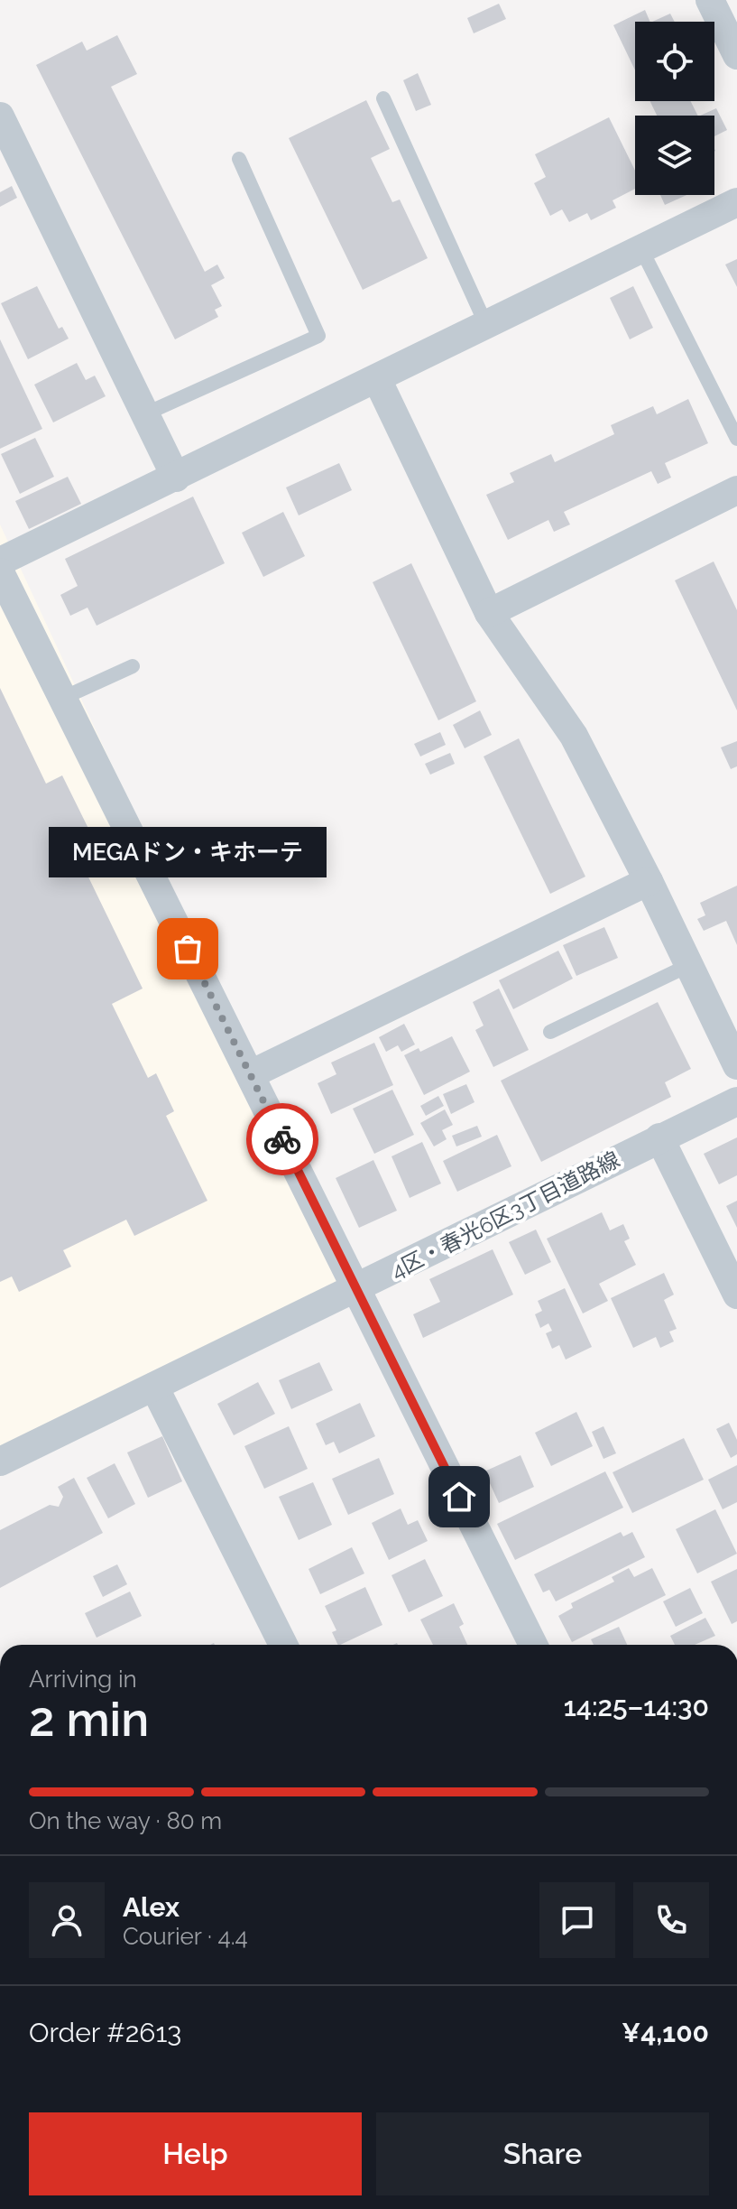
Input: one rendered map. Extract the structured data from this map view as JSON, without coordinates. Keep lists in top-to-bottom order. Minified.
{"streets":{"street":["4区・春光6区3丁目道路線"]},"places":["MEGAドン・キホーテ"],"page":{"bubble":"MEGAドン・キホーテ","heading":["2 min","Arriving in","14:25–14:30"],"panel":["Alex","Courier · 4.4","Order #2613","¥4,100"],"bar":"On the way · 80 m","buttons":["Help","Share"]}}
